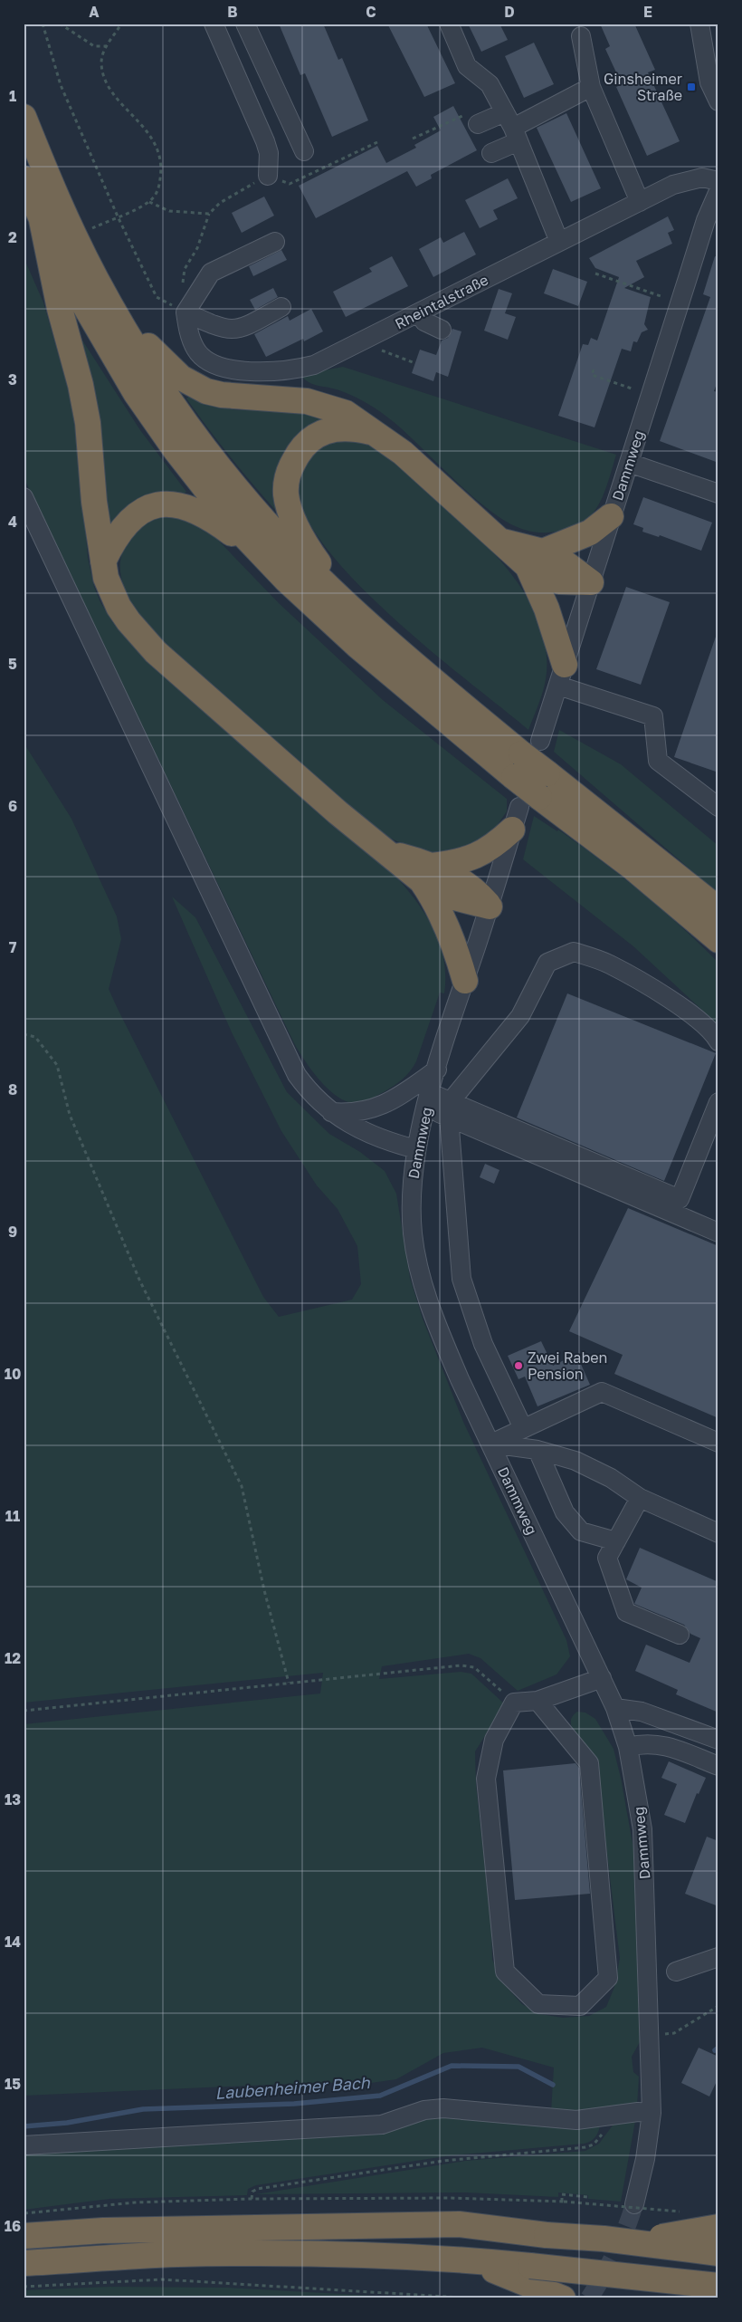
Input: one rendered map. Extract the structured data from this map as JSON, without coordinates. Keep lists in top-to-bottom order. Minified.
{"streets":{"street":["Rheintalstraße","Dammweg"]},"water":["Laubenheimer Bach"],"places":{"transit":["Ginsheimer Straße"],"other":["Zwei Raben Pension"]},"grid":{"columns":["A","B","C","D","E"],"rows":["1","2","3","4","5","6","7","8","9","10","11","12","13","14","15","16"]}}
